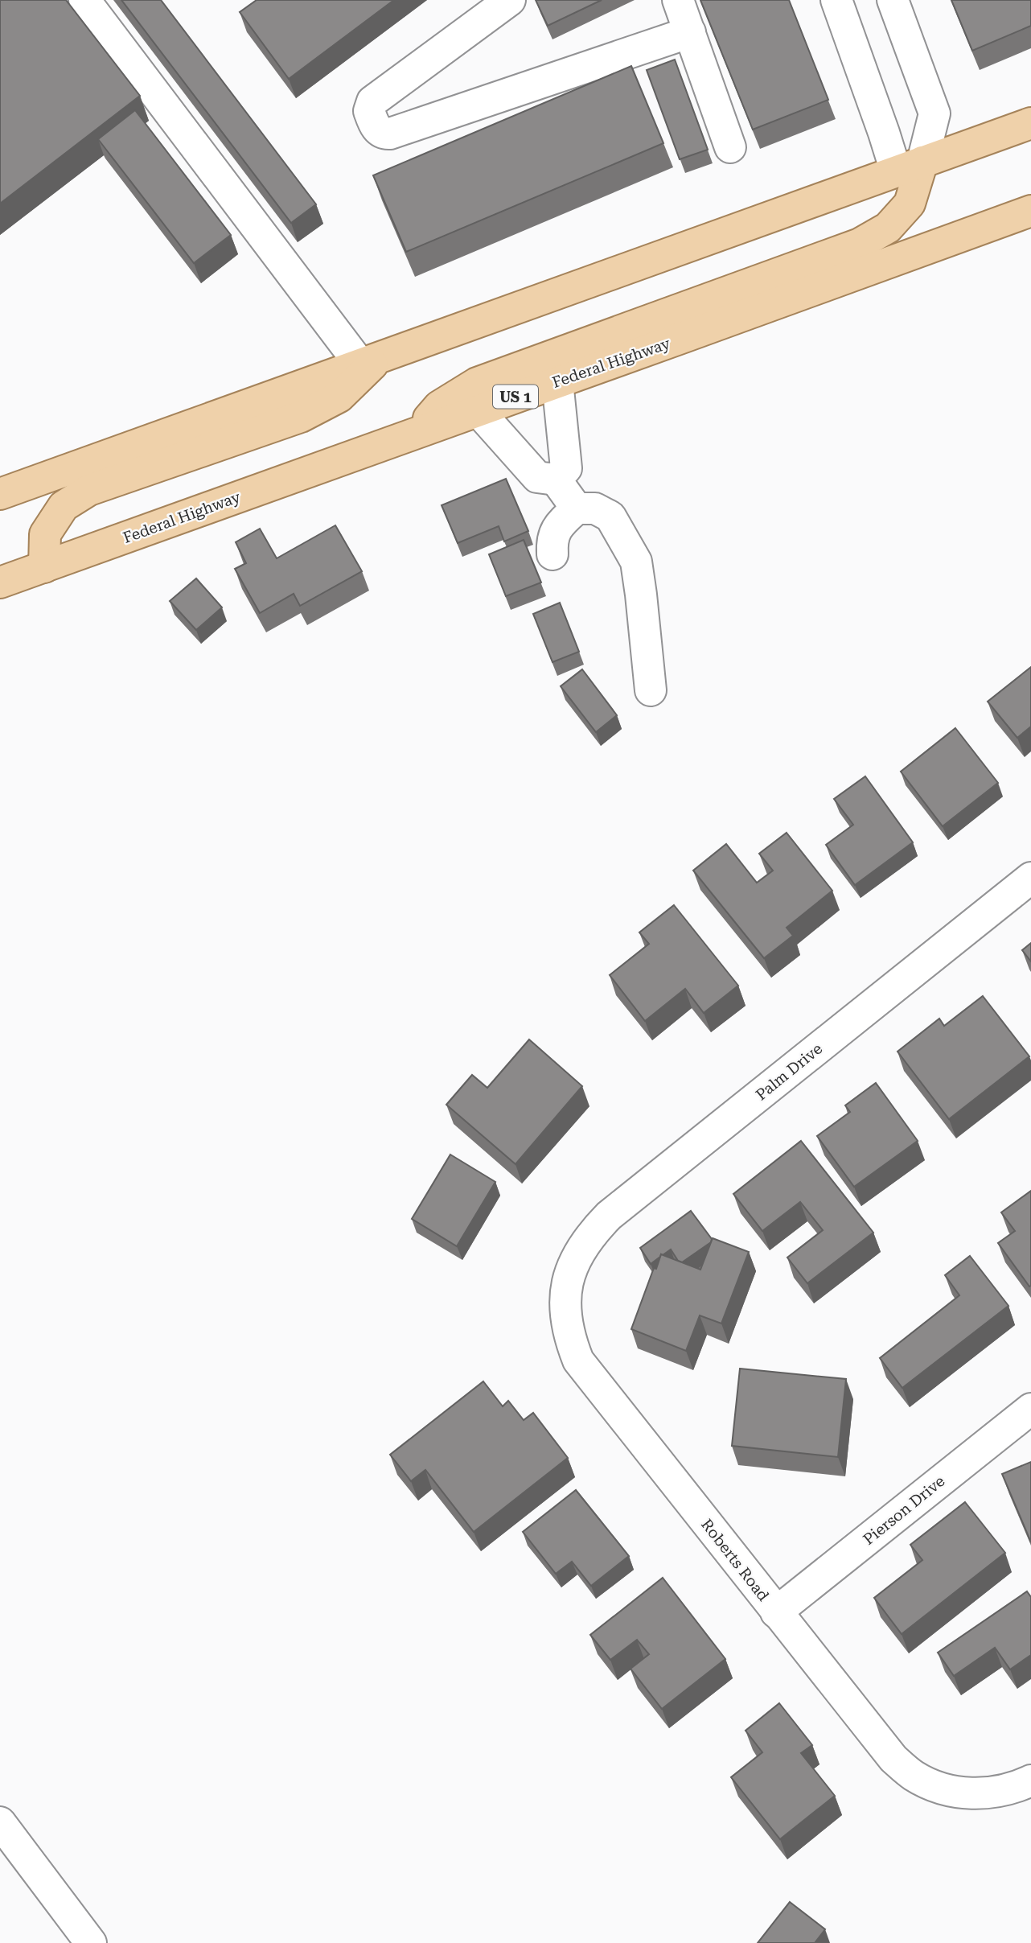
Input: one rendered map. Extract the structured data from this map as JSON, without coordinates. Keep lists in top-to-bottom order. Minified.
{"streets":{"main road":["Federal Highway","US 1"],"street":["Palm Drive","Pierson Drive","Roberts Road"]},"crossings":[["Palm Drive","Roberts Road"],["Pierson Drive","Roberts Road"]]}
